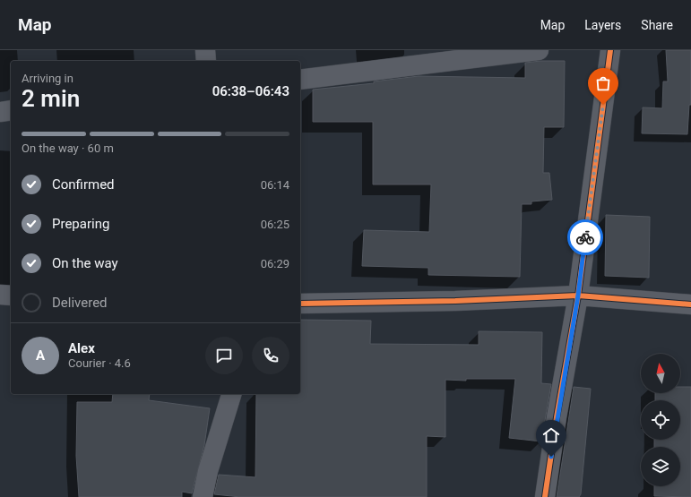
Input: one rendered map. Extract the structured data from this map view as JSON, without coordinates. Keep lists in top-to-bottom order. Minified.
{"north":"top","page":{"header":"Map","nav":["Map","Layers","Share"],"heading":["2 min","Arriving in","06:38–06:43"],"panel":["Alex","Courier · 4.6"],"bar":"On the way · 60 m","list":[["Confirmed","06:14"],["Preparing","06:25"],["On the way","06:29"],"Delivered"],"round":"A"}}
